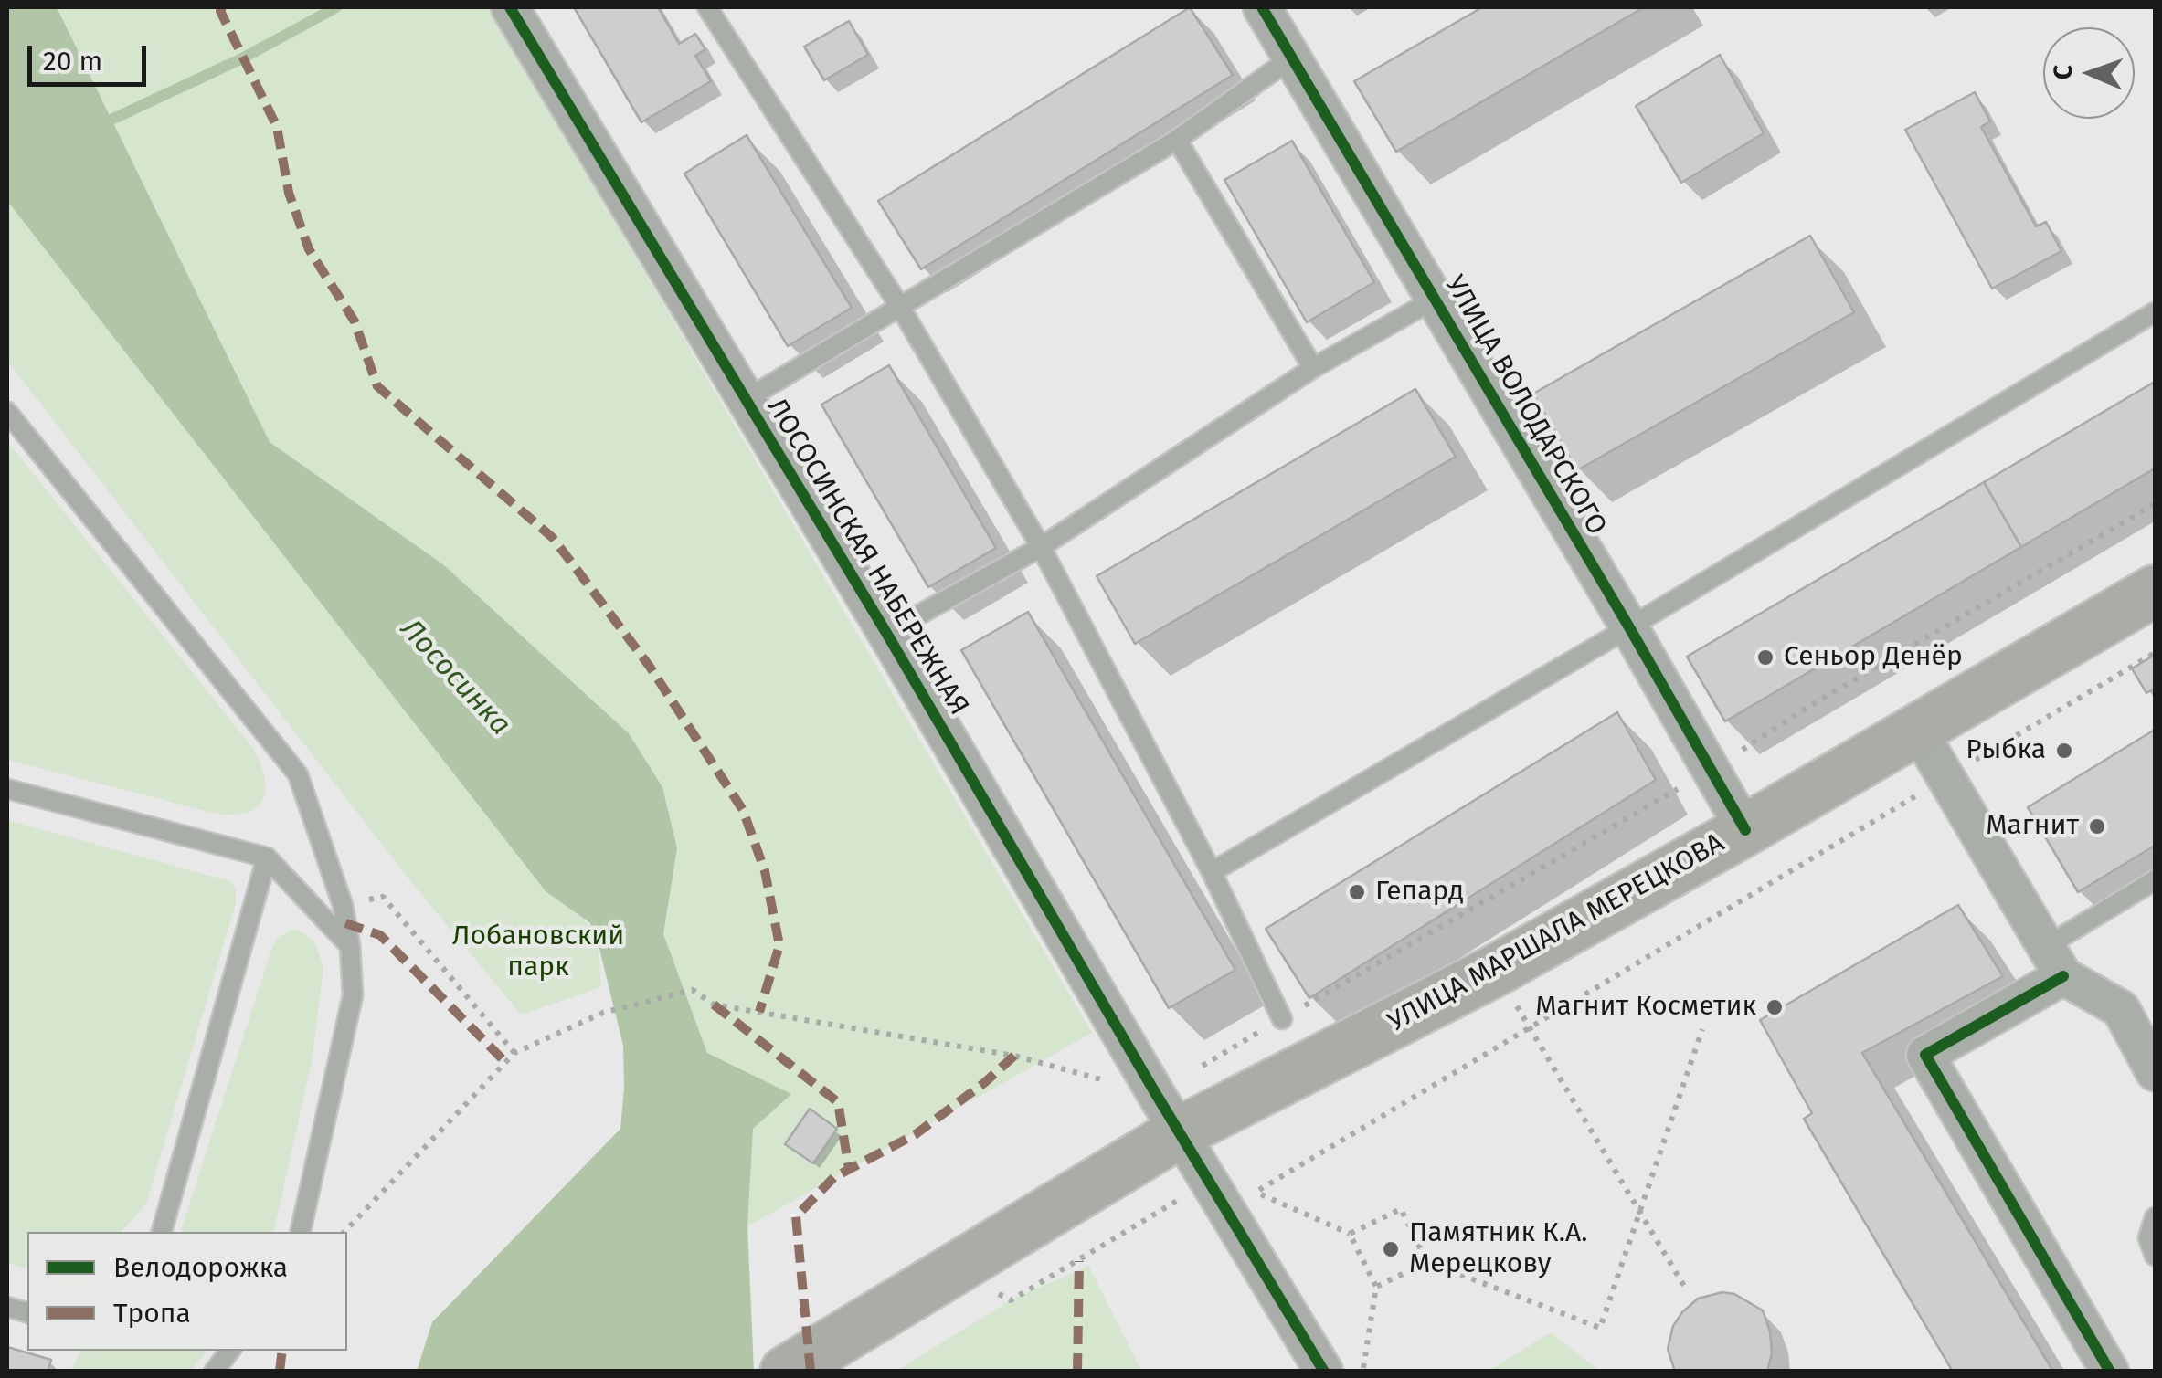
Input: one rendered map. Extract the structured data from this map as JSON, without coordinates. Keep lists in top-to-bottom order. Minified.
{"streets":{"main road":["УЛИЦА МАРШАЛА МЕРЕЦКОВА"],"street":["УЛИЦА ВОЛОДАРСКОГО","ЛОСОСИНСКАЯ НАБЕРЕЖНАЯ"]},"crossings":[["УЛИЦА ВОЛОДАРСКОГО","УЛИЦА МАРШАЛА МЕРЕЦКОВА"],["ЛОСОСИНСКАЯ НАБЕРЕЖНАЯ","УЛИЦА МАРШАЛА МЕРЕЦКОВА"]],"water":["Лососинка"],"parks":["Лобановский парк"],"places":["Сеньор Денёр","Рыбка","Магнит","Гепард","Магнит Косметик","Памятник К.А. Мерецкову"],"legend":["Велодорожка","Тропа"],"scale_bar":"20 m","north":"left"}
